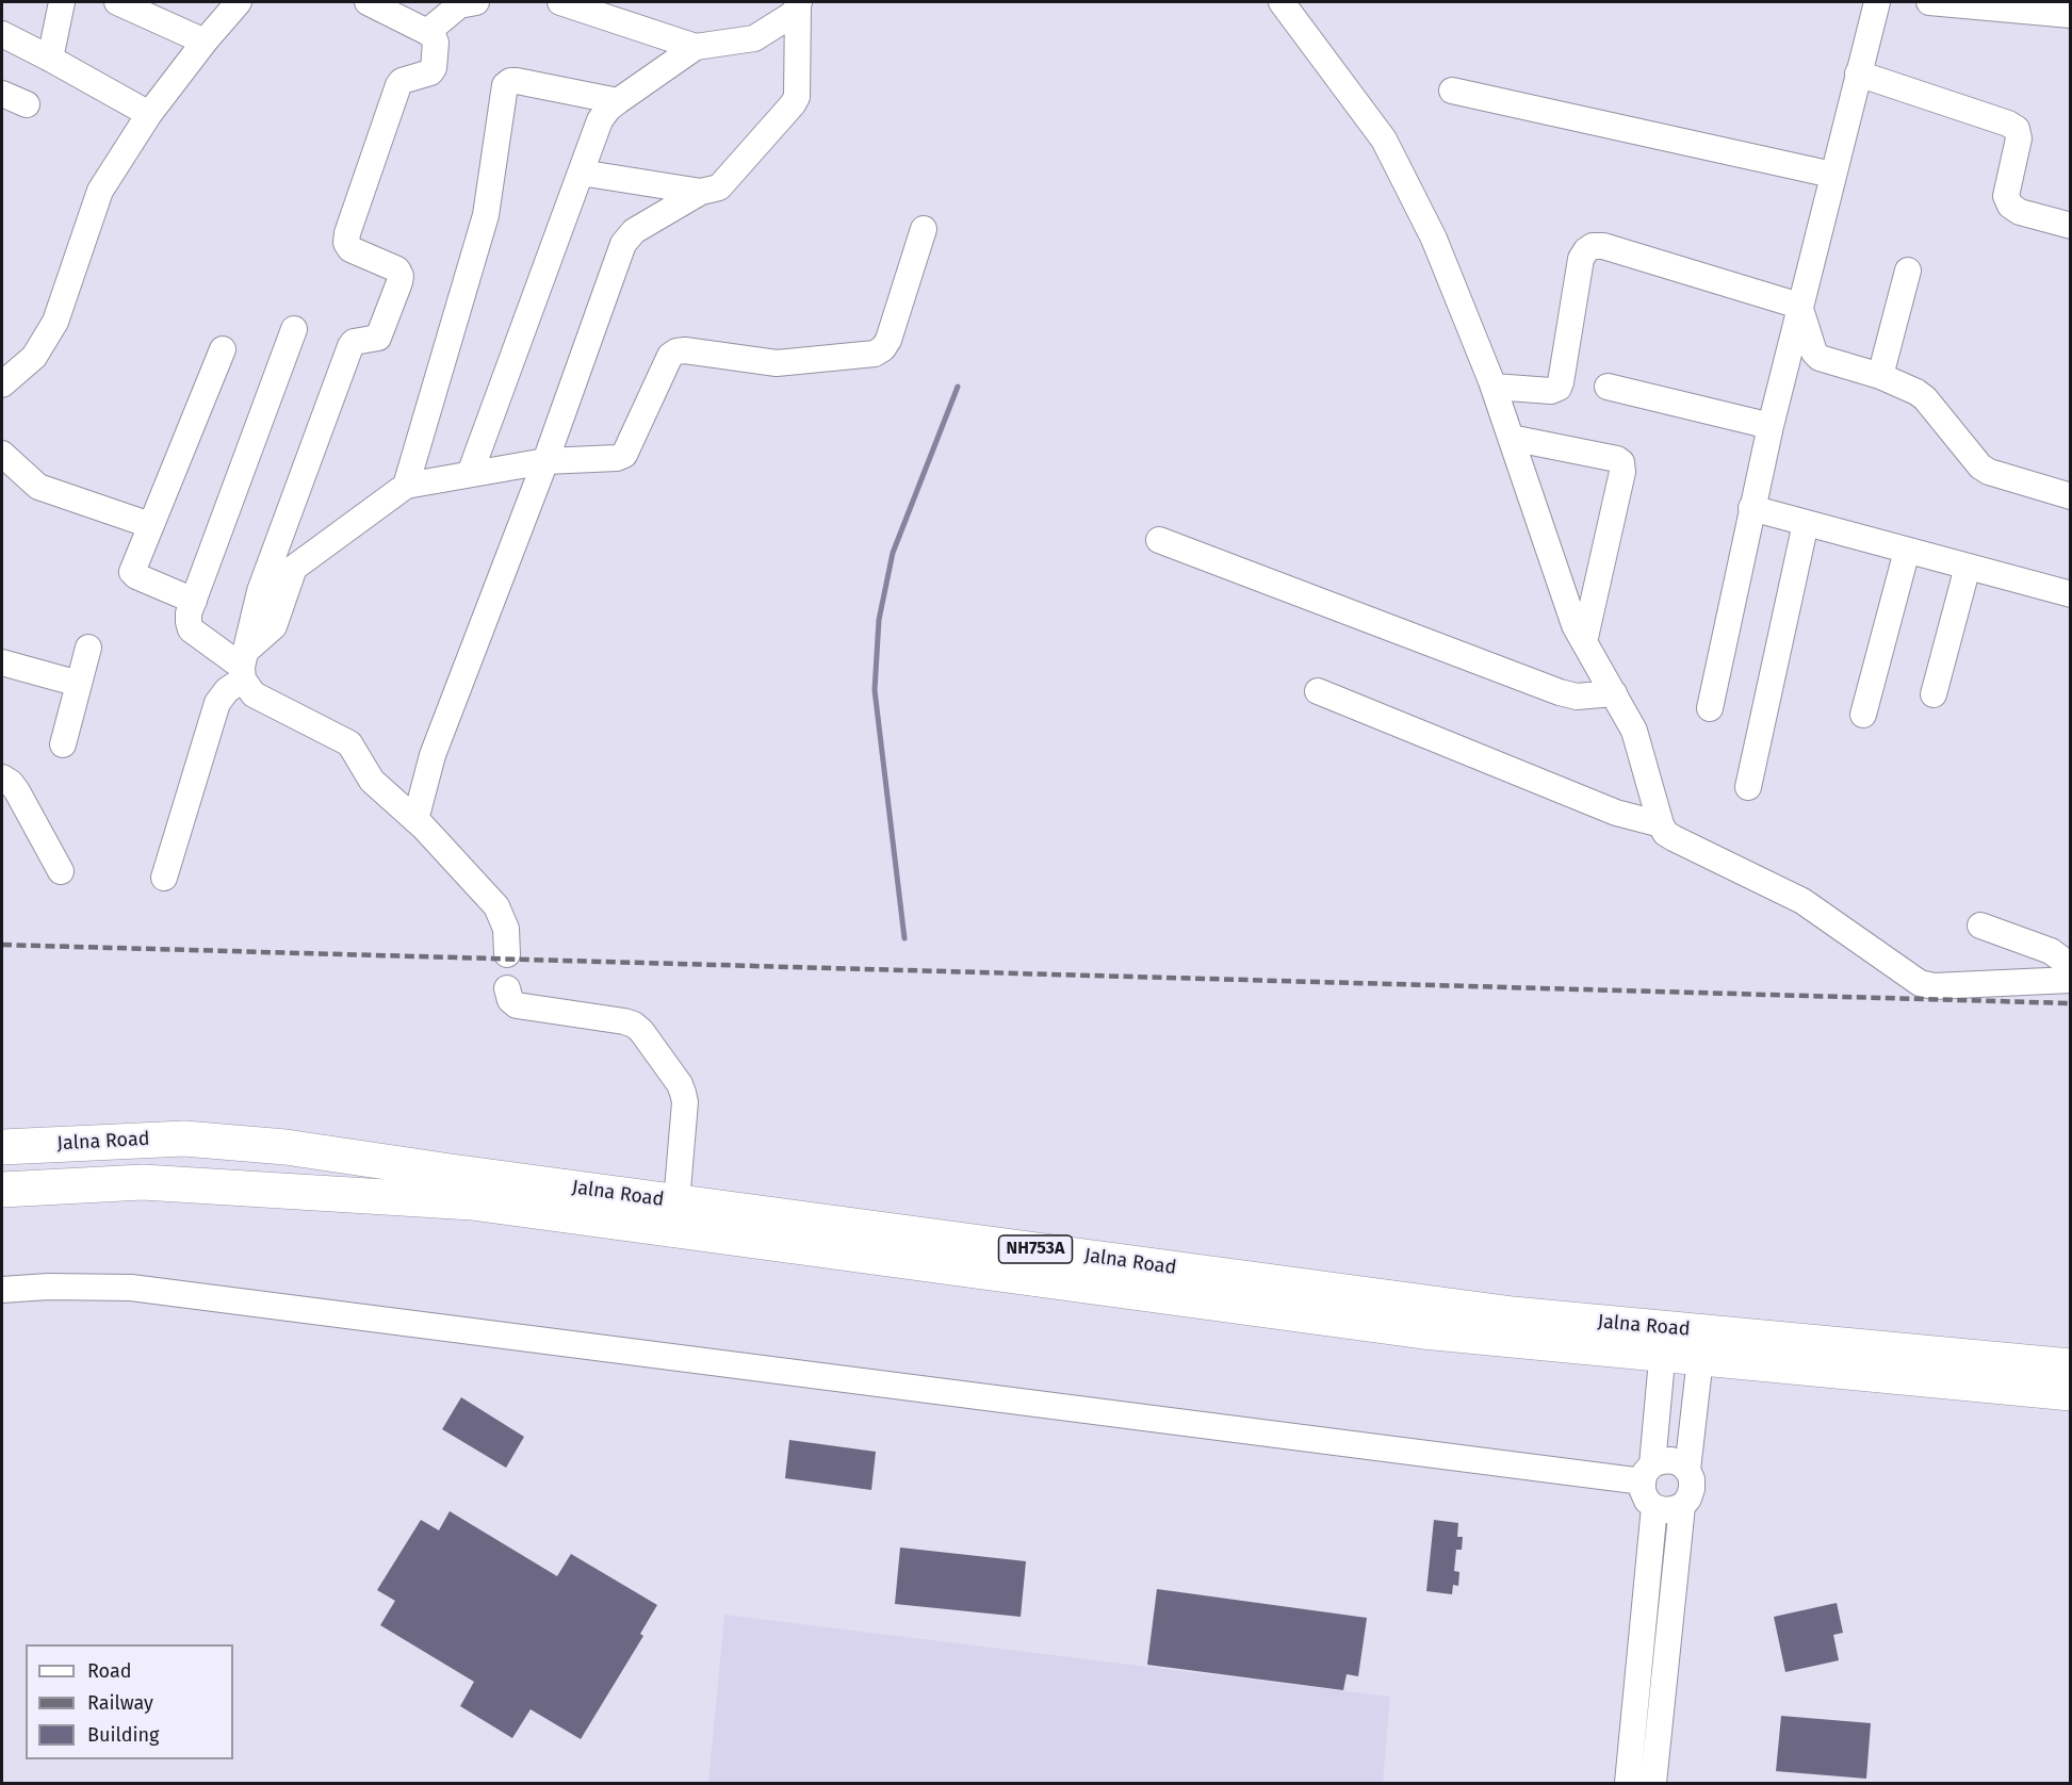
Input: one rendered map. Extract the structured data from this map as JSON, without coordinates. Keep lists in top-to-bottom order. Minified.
{"streets":{"highway":["Jalna Road","NH753A"]},"legend":["Road","Railway","Building"]}
